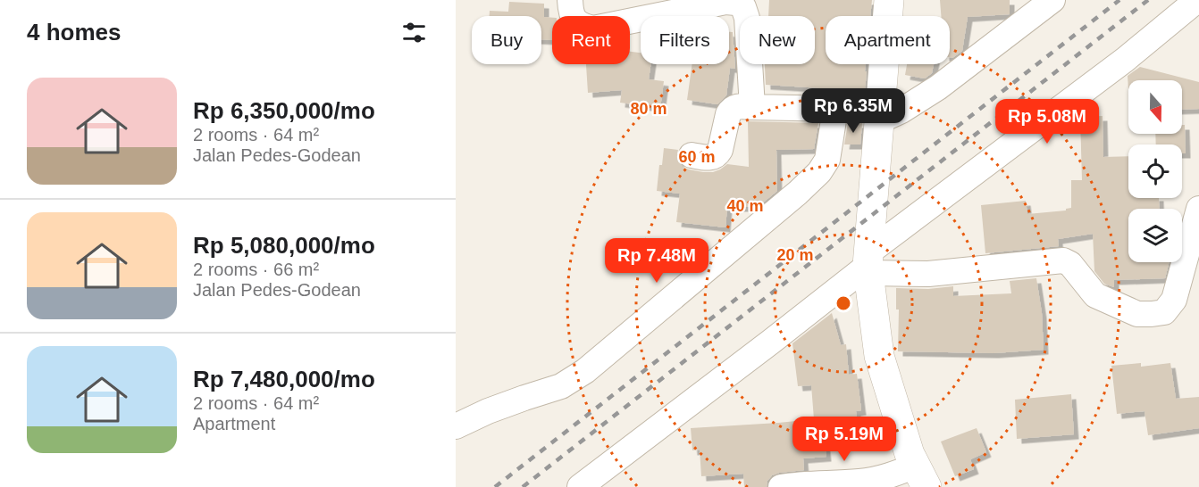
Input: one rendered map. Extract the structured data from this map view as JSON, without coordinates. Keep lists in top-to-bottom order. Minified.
{"north":"bottom","page":{"heading":"4 homes","chip":["Buy","Rent","Filters","New","Apartment"],"list":[{"name":"Rp 6,350,000/mo","note":"2 rooms · 64 m² · Jalan Pedes-Godean"},{"name":"Rp 5,080,000/mo","note":"2 rooms · 66 m² · Jalan Pedes-Godean"},{"name":"Rp 7,480,000/mo","note":"2 rooms · 64 m² · Apartment"}],"price":["Rp 6.35M","Rp 5.08M","Rp 7.48M","Rp 5.19M"]},"rings":["80 m","60 m","40 m","20 m"]}
